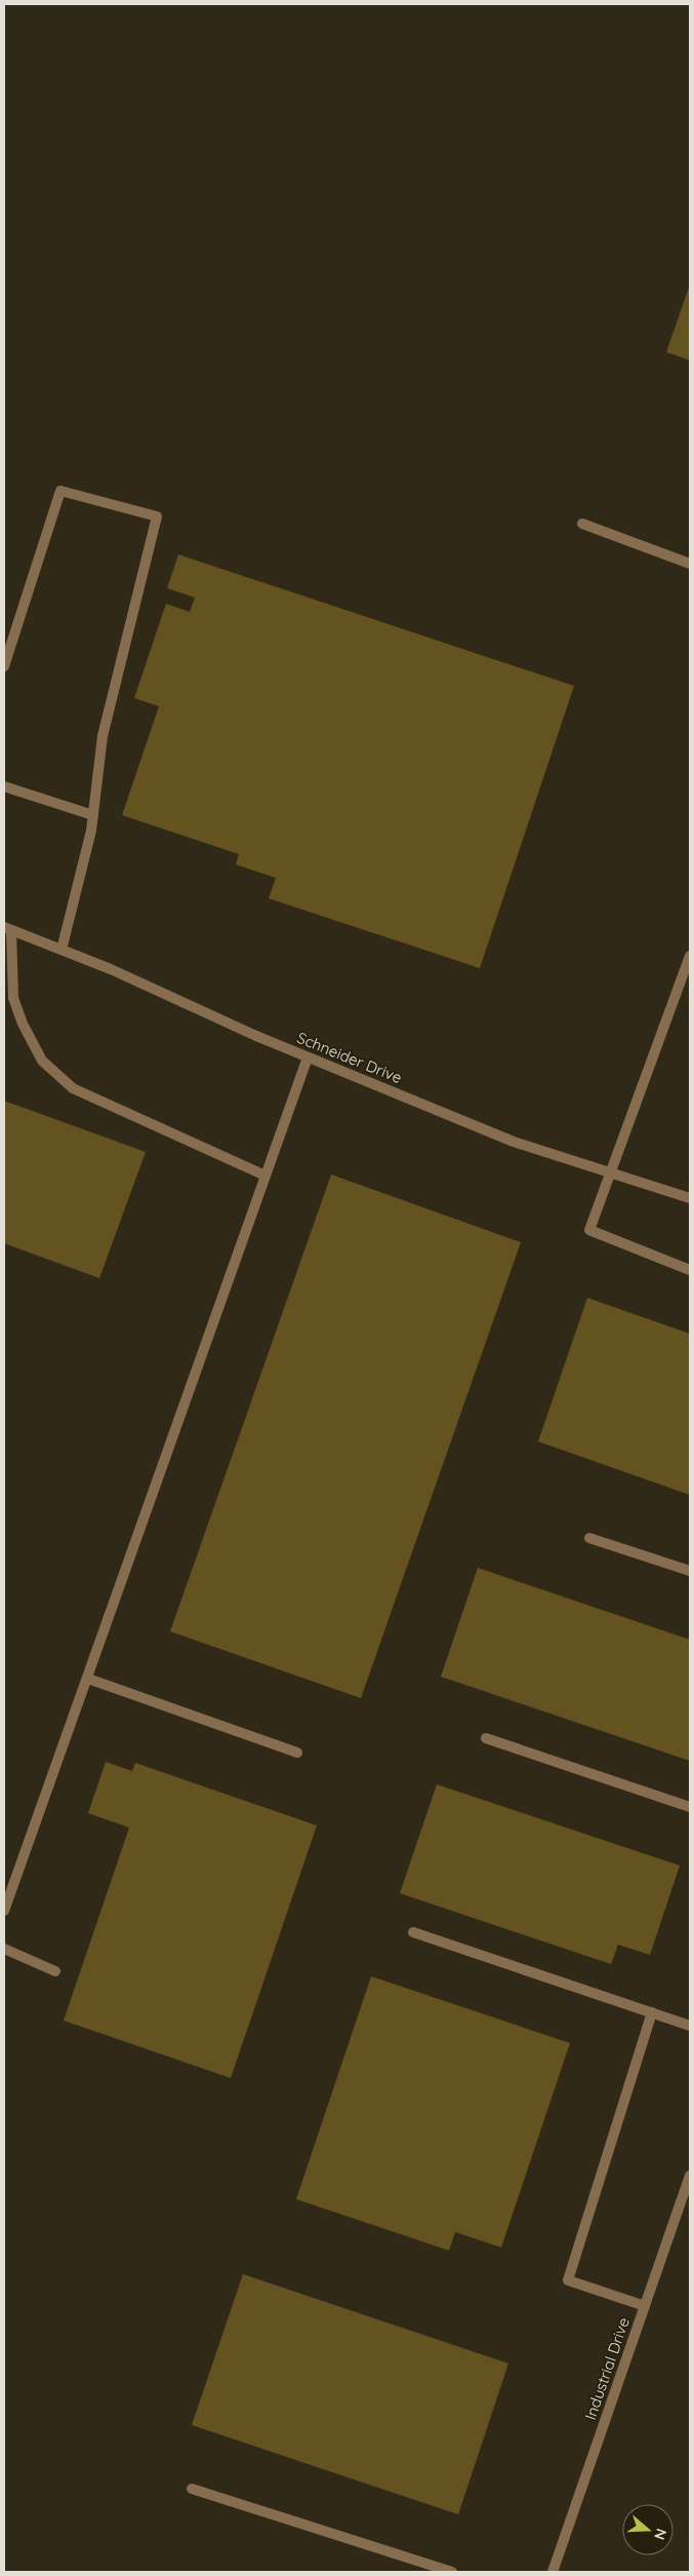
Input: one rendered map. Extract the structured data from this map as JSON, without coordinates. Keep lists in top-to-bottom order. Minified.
{"streets":{"lane":["Schneider Drive","Industrial Drive"]},"north":"right"}
